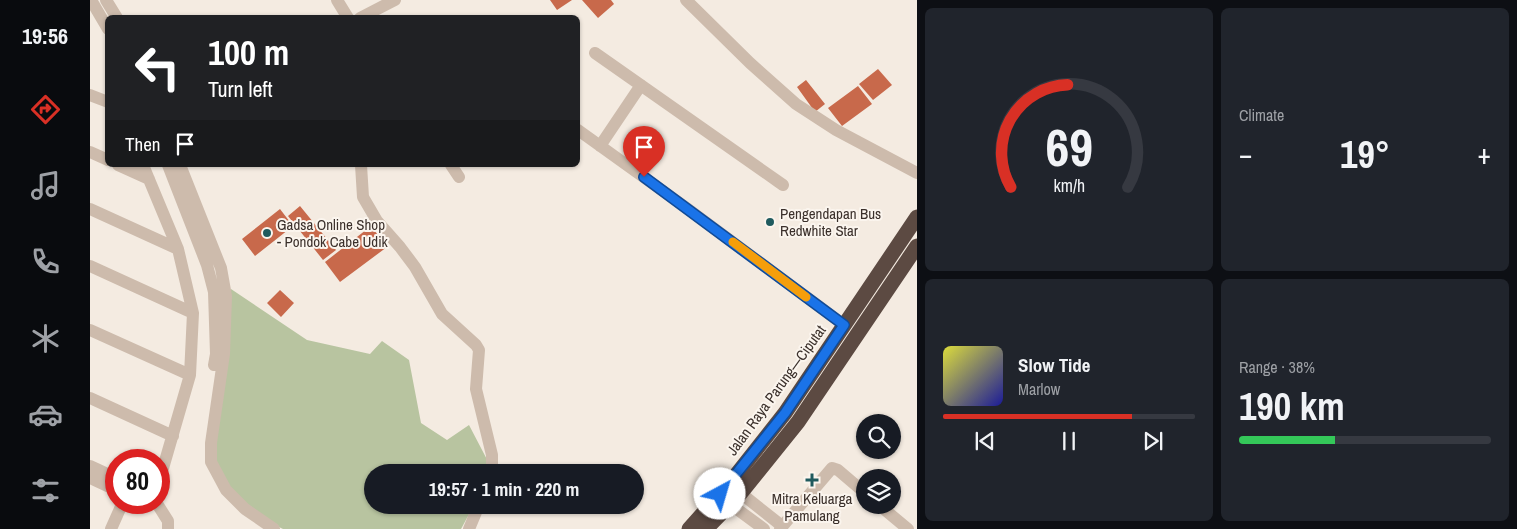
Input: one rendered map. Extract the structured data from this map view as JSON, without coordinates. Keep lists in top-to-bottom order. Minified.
{"streets":{"highway":["Jalan Raya Parung—Ciputat"]},"places":{"other":["Pengendapan Bus Redwhite Star","Gadsa Online Shop - Pondok Cabe Udik"],"health":["Mitra Keluarga Pamulang"]},"page":{"tabs":"19:56","tile":["Climate",["Range · 38%","190 km"]],"turn":["100 m","Turn left"],"then":"Then","heat":["−","19°","+"],"song":["Slow Tide","Marlow"],"limit":"80","trip":"19:57 · 1 min · 220 m","gauge":["69","km/h"]}}
